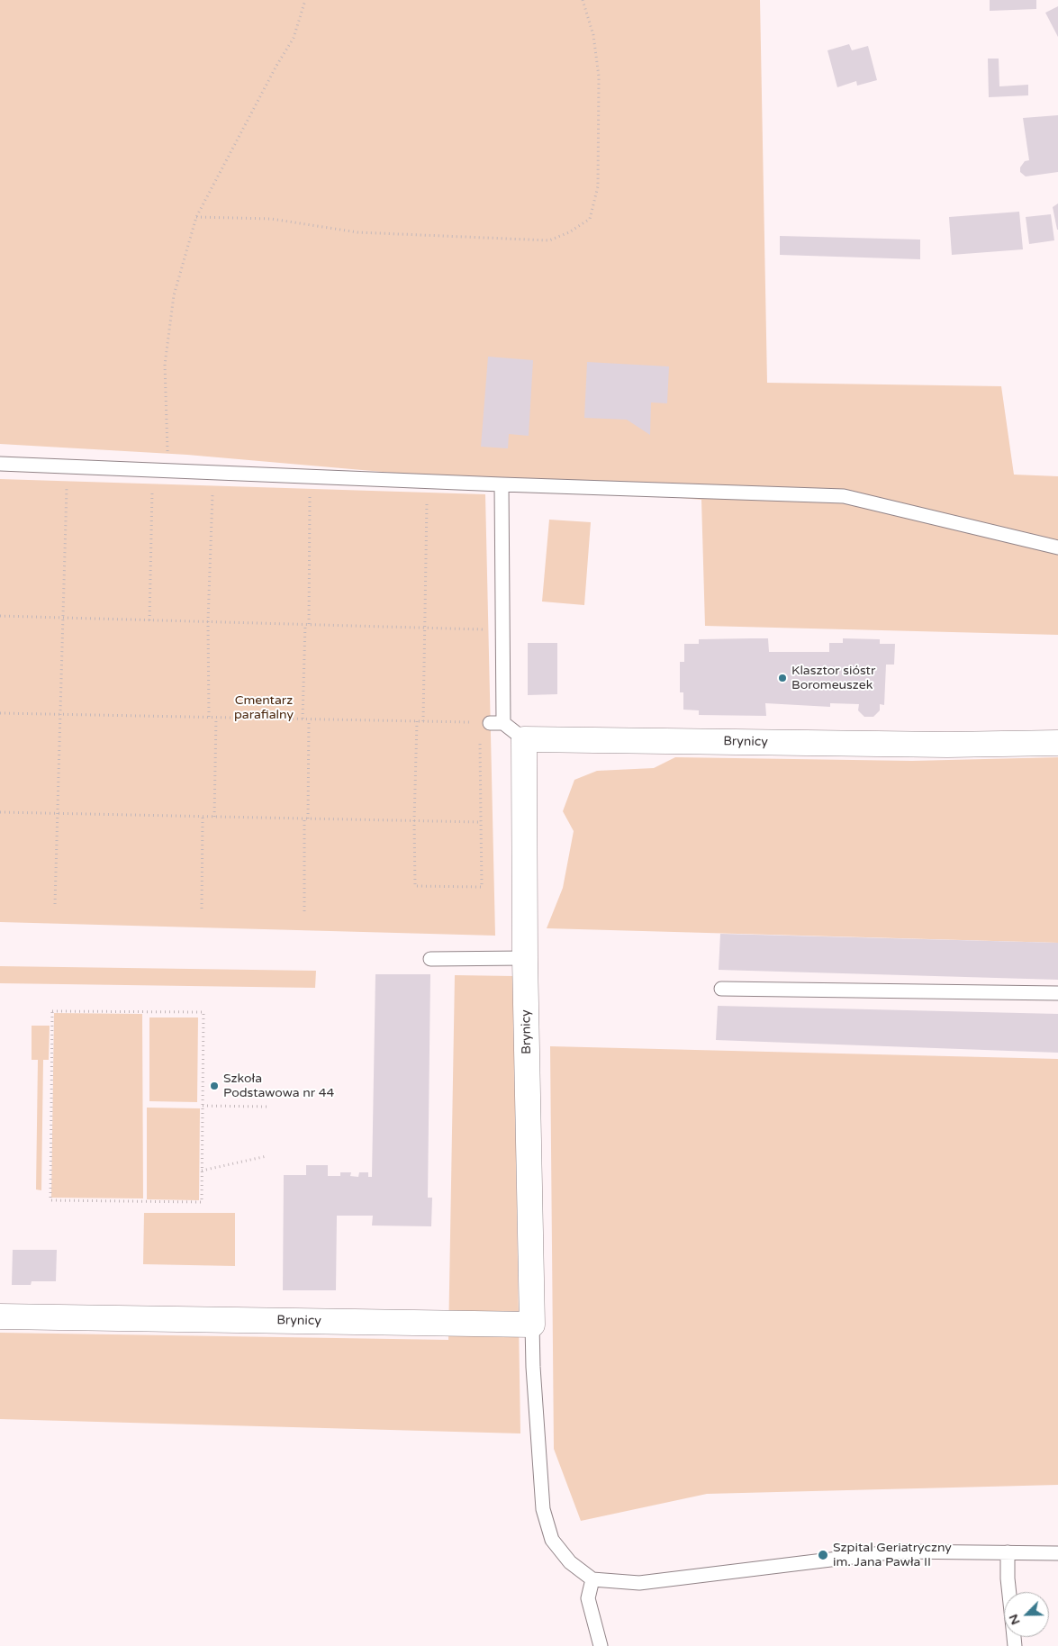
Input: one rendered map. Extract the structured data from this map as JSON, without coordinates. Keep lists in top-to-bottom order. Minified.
{"streets":{"street":["Brynicy"]},"parks":["Cmentarz parafialny"],"places":["Klasztor sióstr Boromeuszek","Szkoła Podstawowa nr 44","Szpital Geriatryczny im. Jana Pawła II"],"north":"bottom left"}
